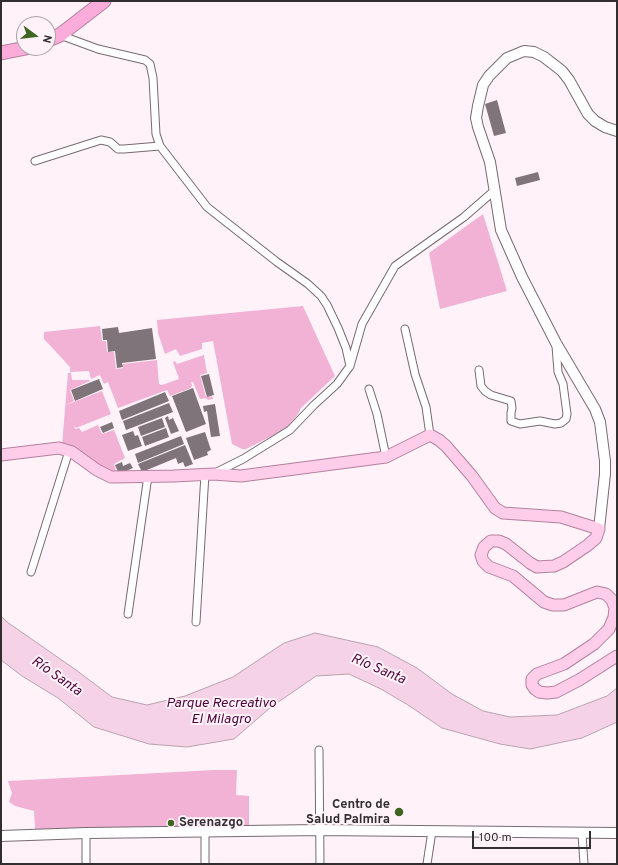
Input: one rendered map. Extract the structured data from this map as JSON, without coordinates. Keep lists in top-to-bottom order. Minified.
{"water":["Río Santa","Parque Recreativo El Milagro"],"places":["Centro de Salud Palmira","Serenazgo"],"scale_bar":"100 m","north":"right"}
